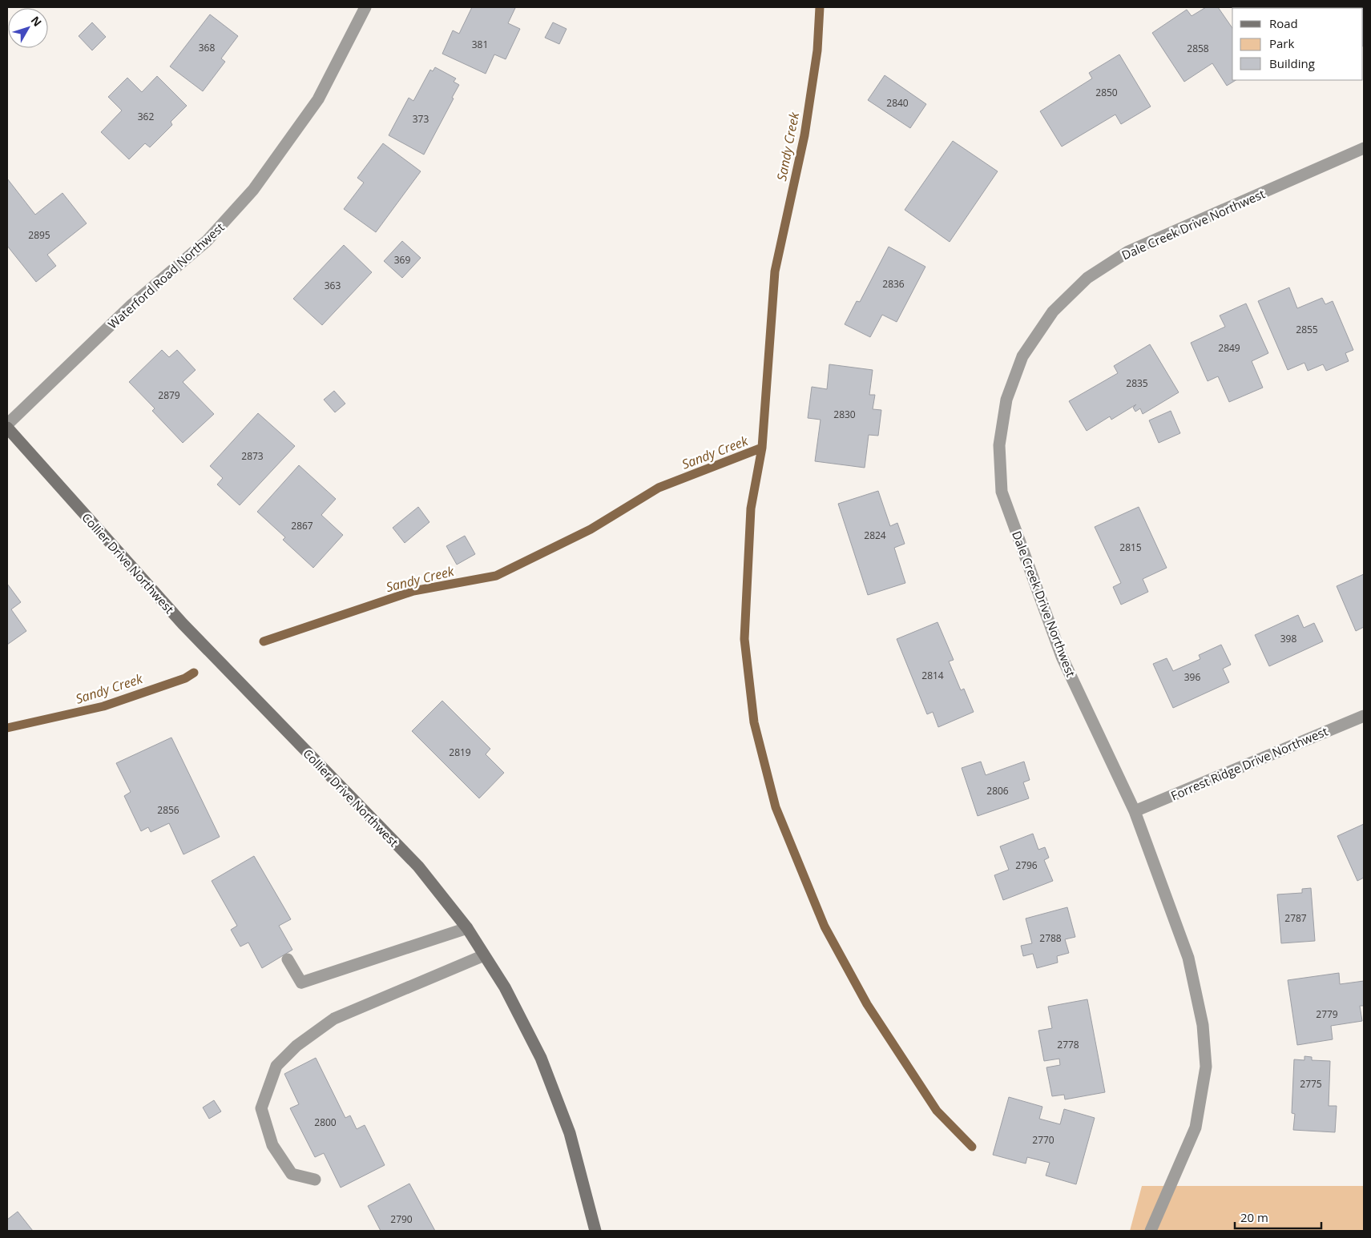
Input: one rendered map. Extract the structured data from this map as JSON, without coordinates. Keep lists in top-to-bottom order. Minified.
{"streets":{"main road":["Collier Drive Northwest"],"street":["Dale Creek Drive Northwest","Waterford Road Northwest","Forrest Ridge Drive Northwest"]},"crossings":[["Dale Creek Drive Northwest","Forrest Ridge Drive Northwest"]],"water":["Sandy Creek"],"house_numbers":["381","368","2858","2850","2840","362","373","2895","369","2836","363","2855","2849","2835","2879","2830","2873","2867","2824","2815","398","2814","396","2819","2806","2856","2796","2787","2788","2779","2778","2775","2800","2770","2790"],"legend":["Road","Park","Building"],"scale_bar":"20 m","north":"top right"}
